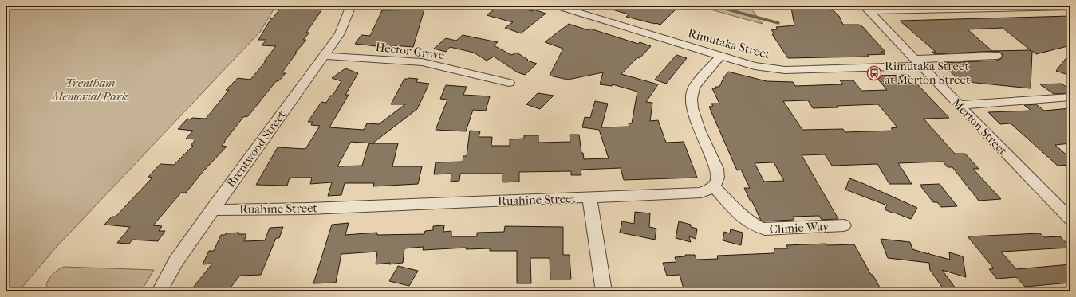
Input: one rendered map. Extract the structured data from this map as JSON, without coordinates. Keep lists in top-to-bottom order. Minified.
{"streets":{"street":["Rimutaka Street","Hector Grove","Merton Street","Brentwood Street","Ruahine Street","Climie Way"]},"crossings":[["Rimutaka Street","Merton Street"],["Hector Grove","Brentwood Street"],["Brentwood Street","Ruahine Street"],["Ruahine Street","Climie Way"]],"parks":["Trentham Memorial Park"],"places":{"bus stop":["Rimutaka Street at Merton Street"]}}
